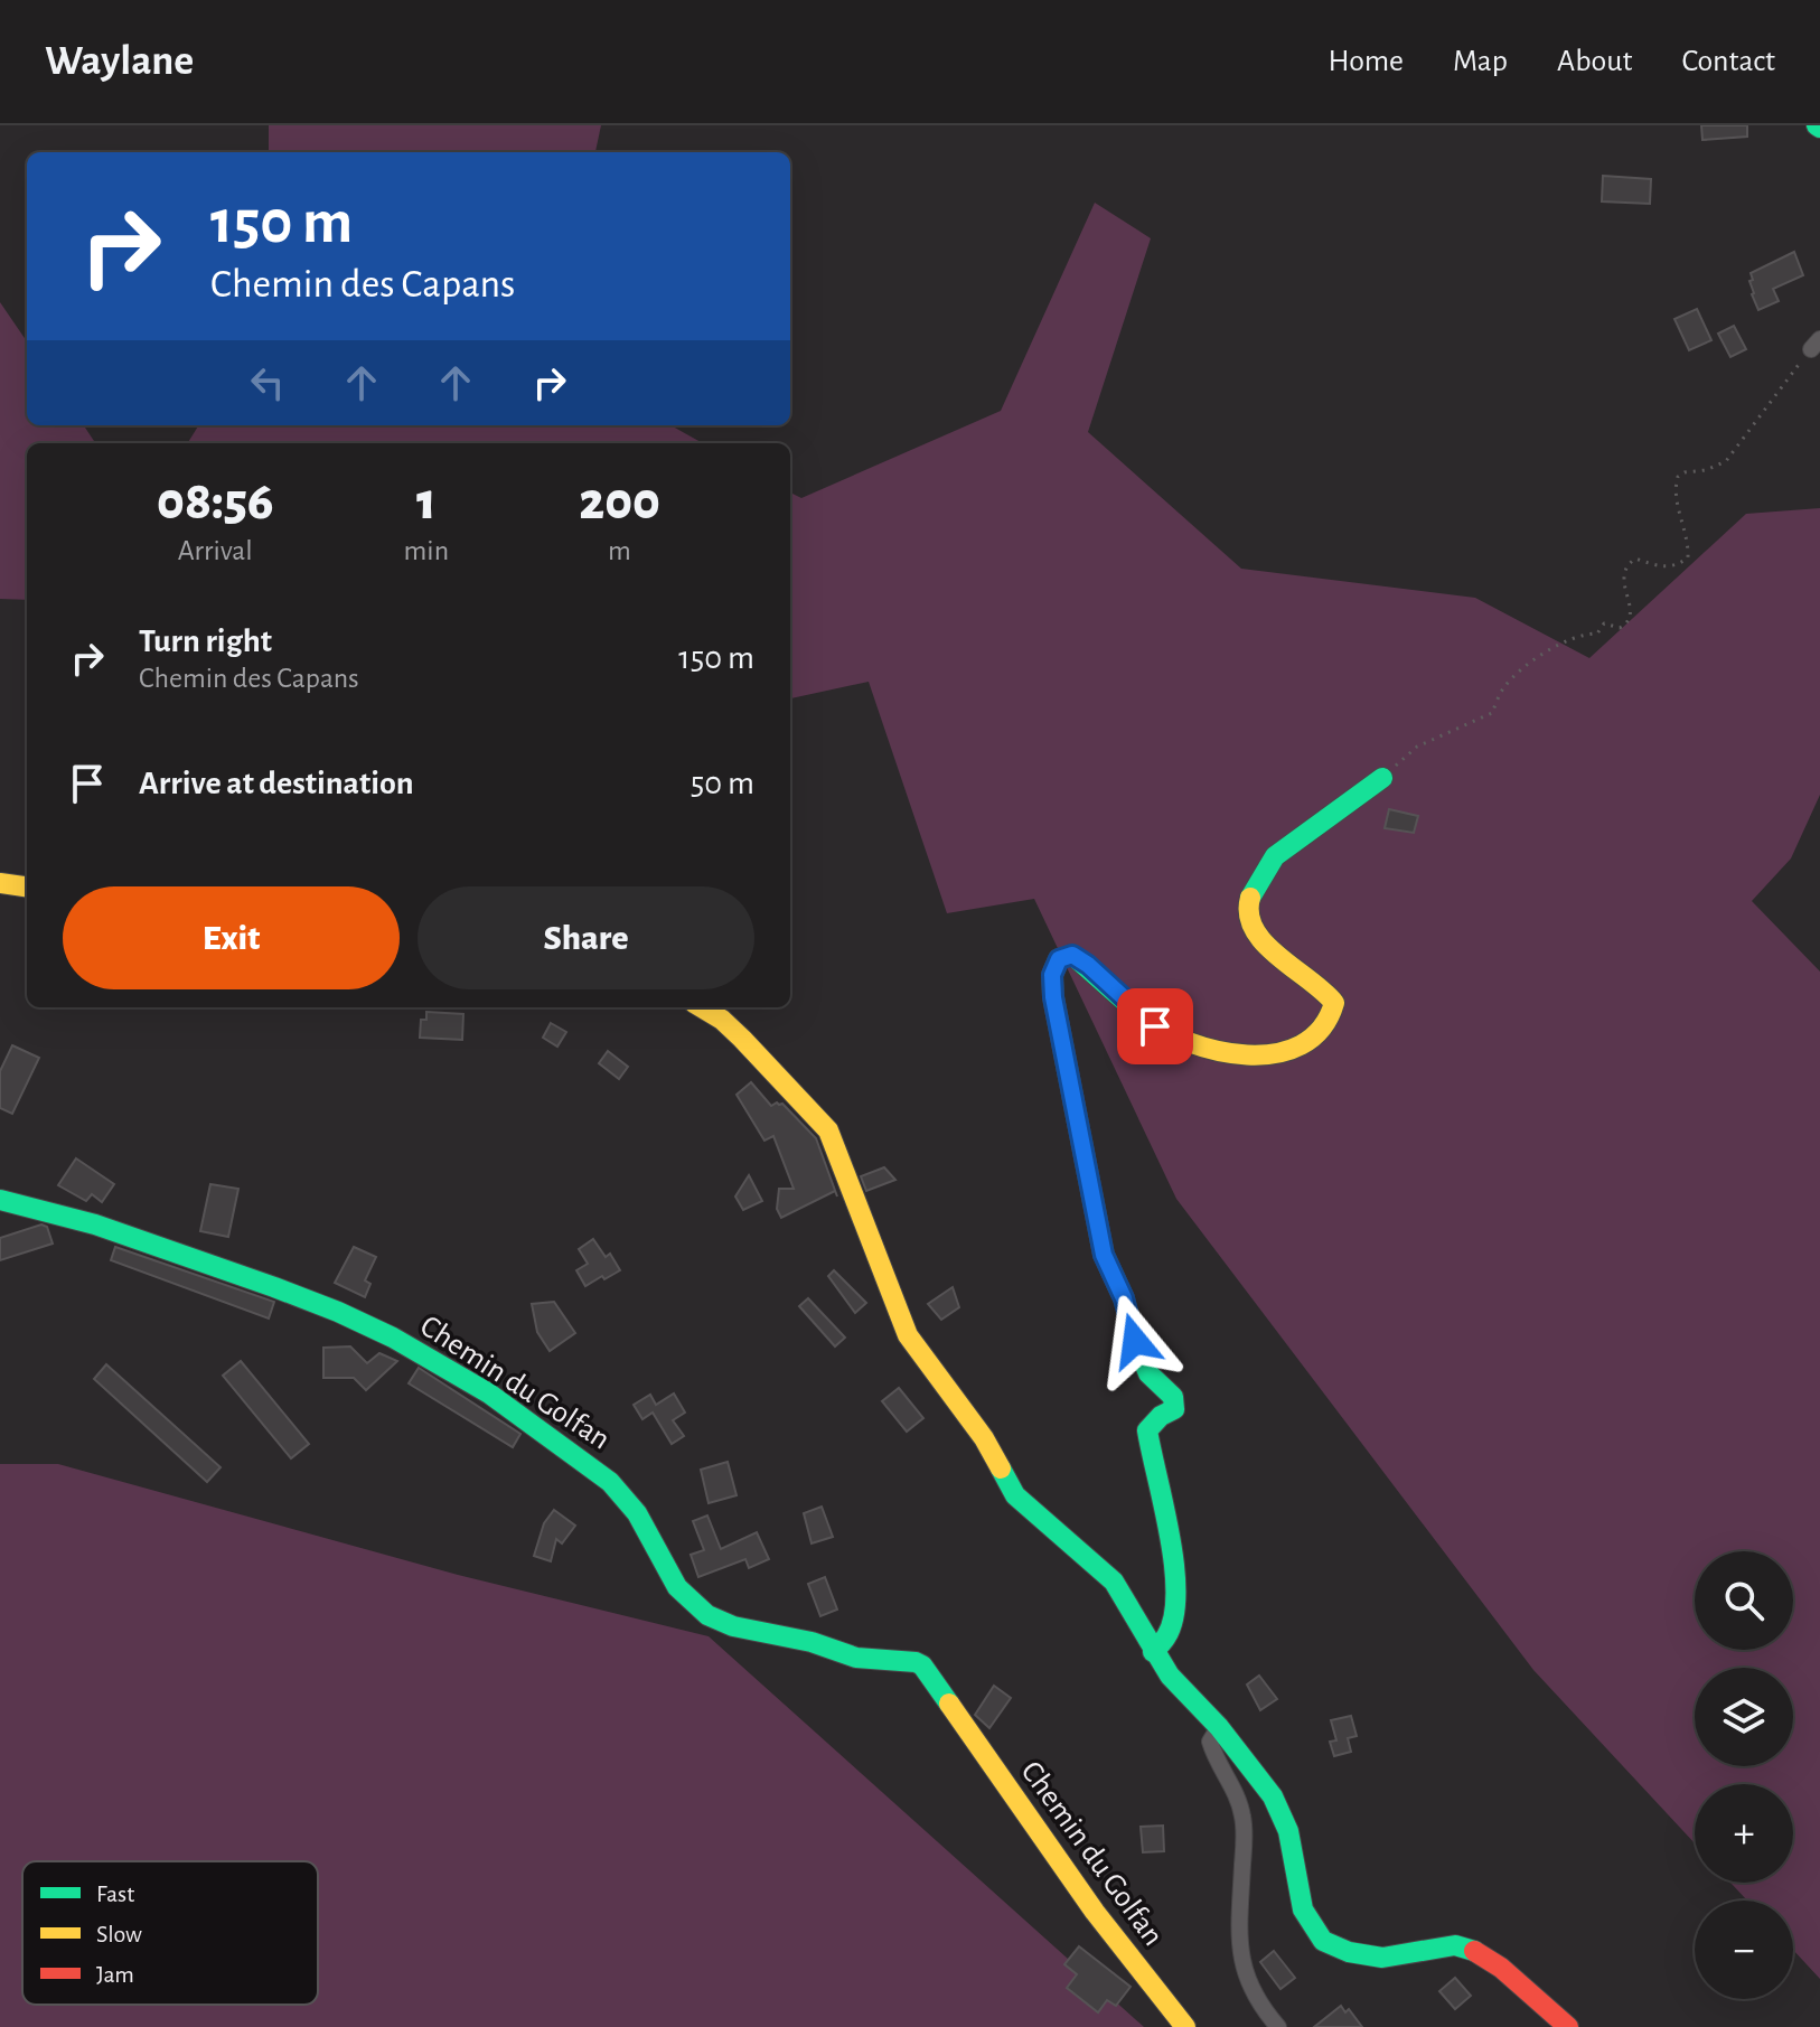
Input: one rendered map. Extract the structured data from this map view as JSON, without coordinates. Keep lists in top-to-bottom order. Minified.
{"streets":{"street":["Chemin du Golfan"]},"legend":["Fast","Slow","Jam"],"page":{"header":"Waylane","nav":["Home","Map","About","Contact"],"turn":["150 m","Chemin des Capans"],"eta":["08:56","Arrival","1","min","200","m"],"list":[{"name":"Turn right","note":"Chemin des Capans","value":"150 m"},{"name":"Arrive at destination","value":"50 m"}],"buttons":["Exit","Share"],"map_buttons":["+","−"]}}
